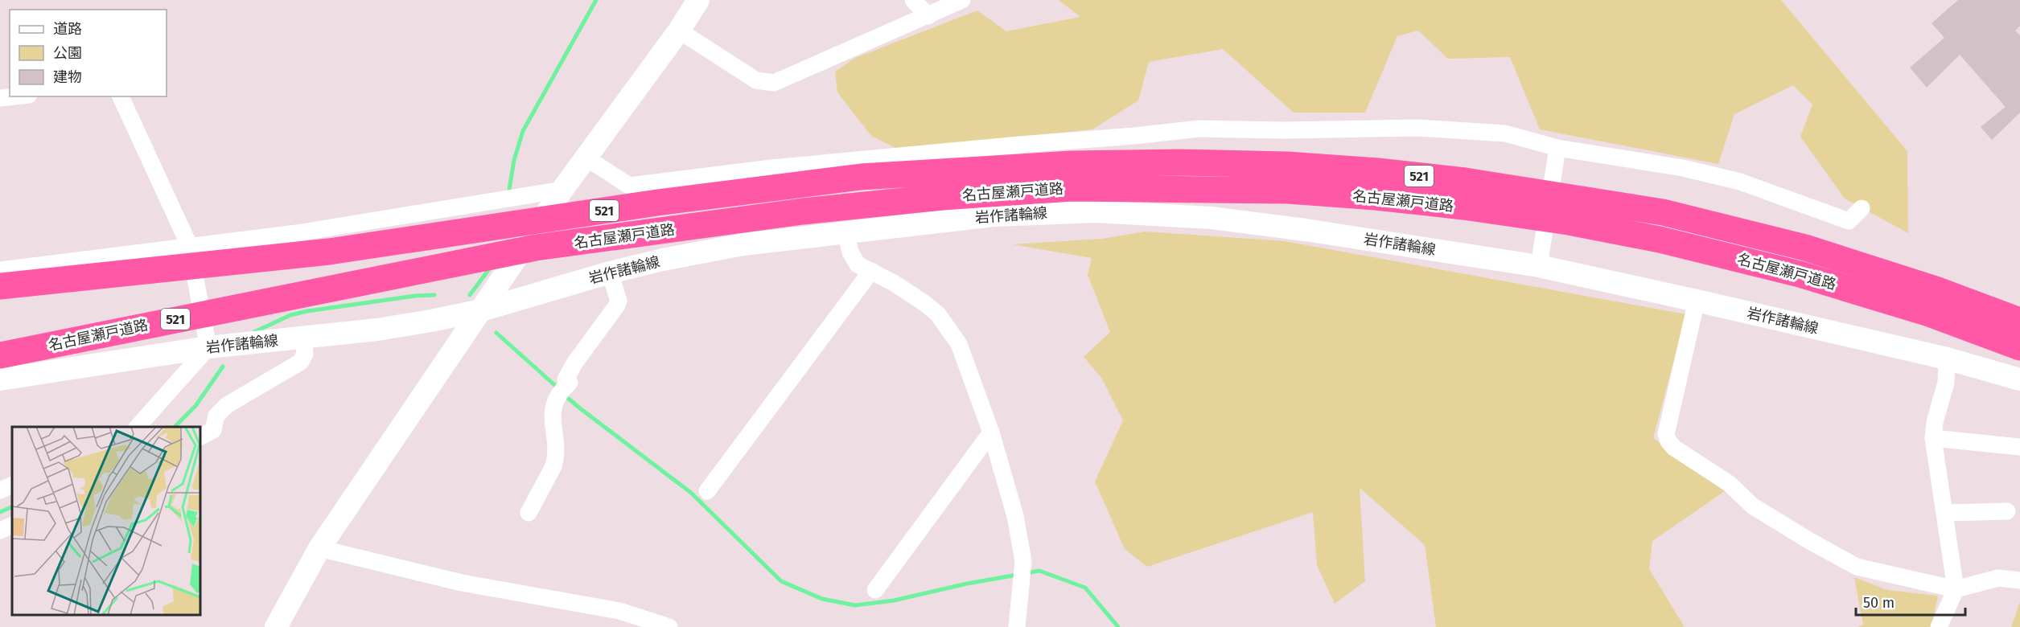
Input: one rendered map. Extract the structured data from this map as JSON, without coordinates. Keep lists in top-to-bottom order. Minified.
{"streets":{"highway":["521","名古屋瀬戸道路"],"main road":["岩作諸輪線"]},"legend":["道路","公園","建物"],"scale_bar":"50 m"}
